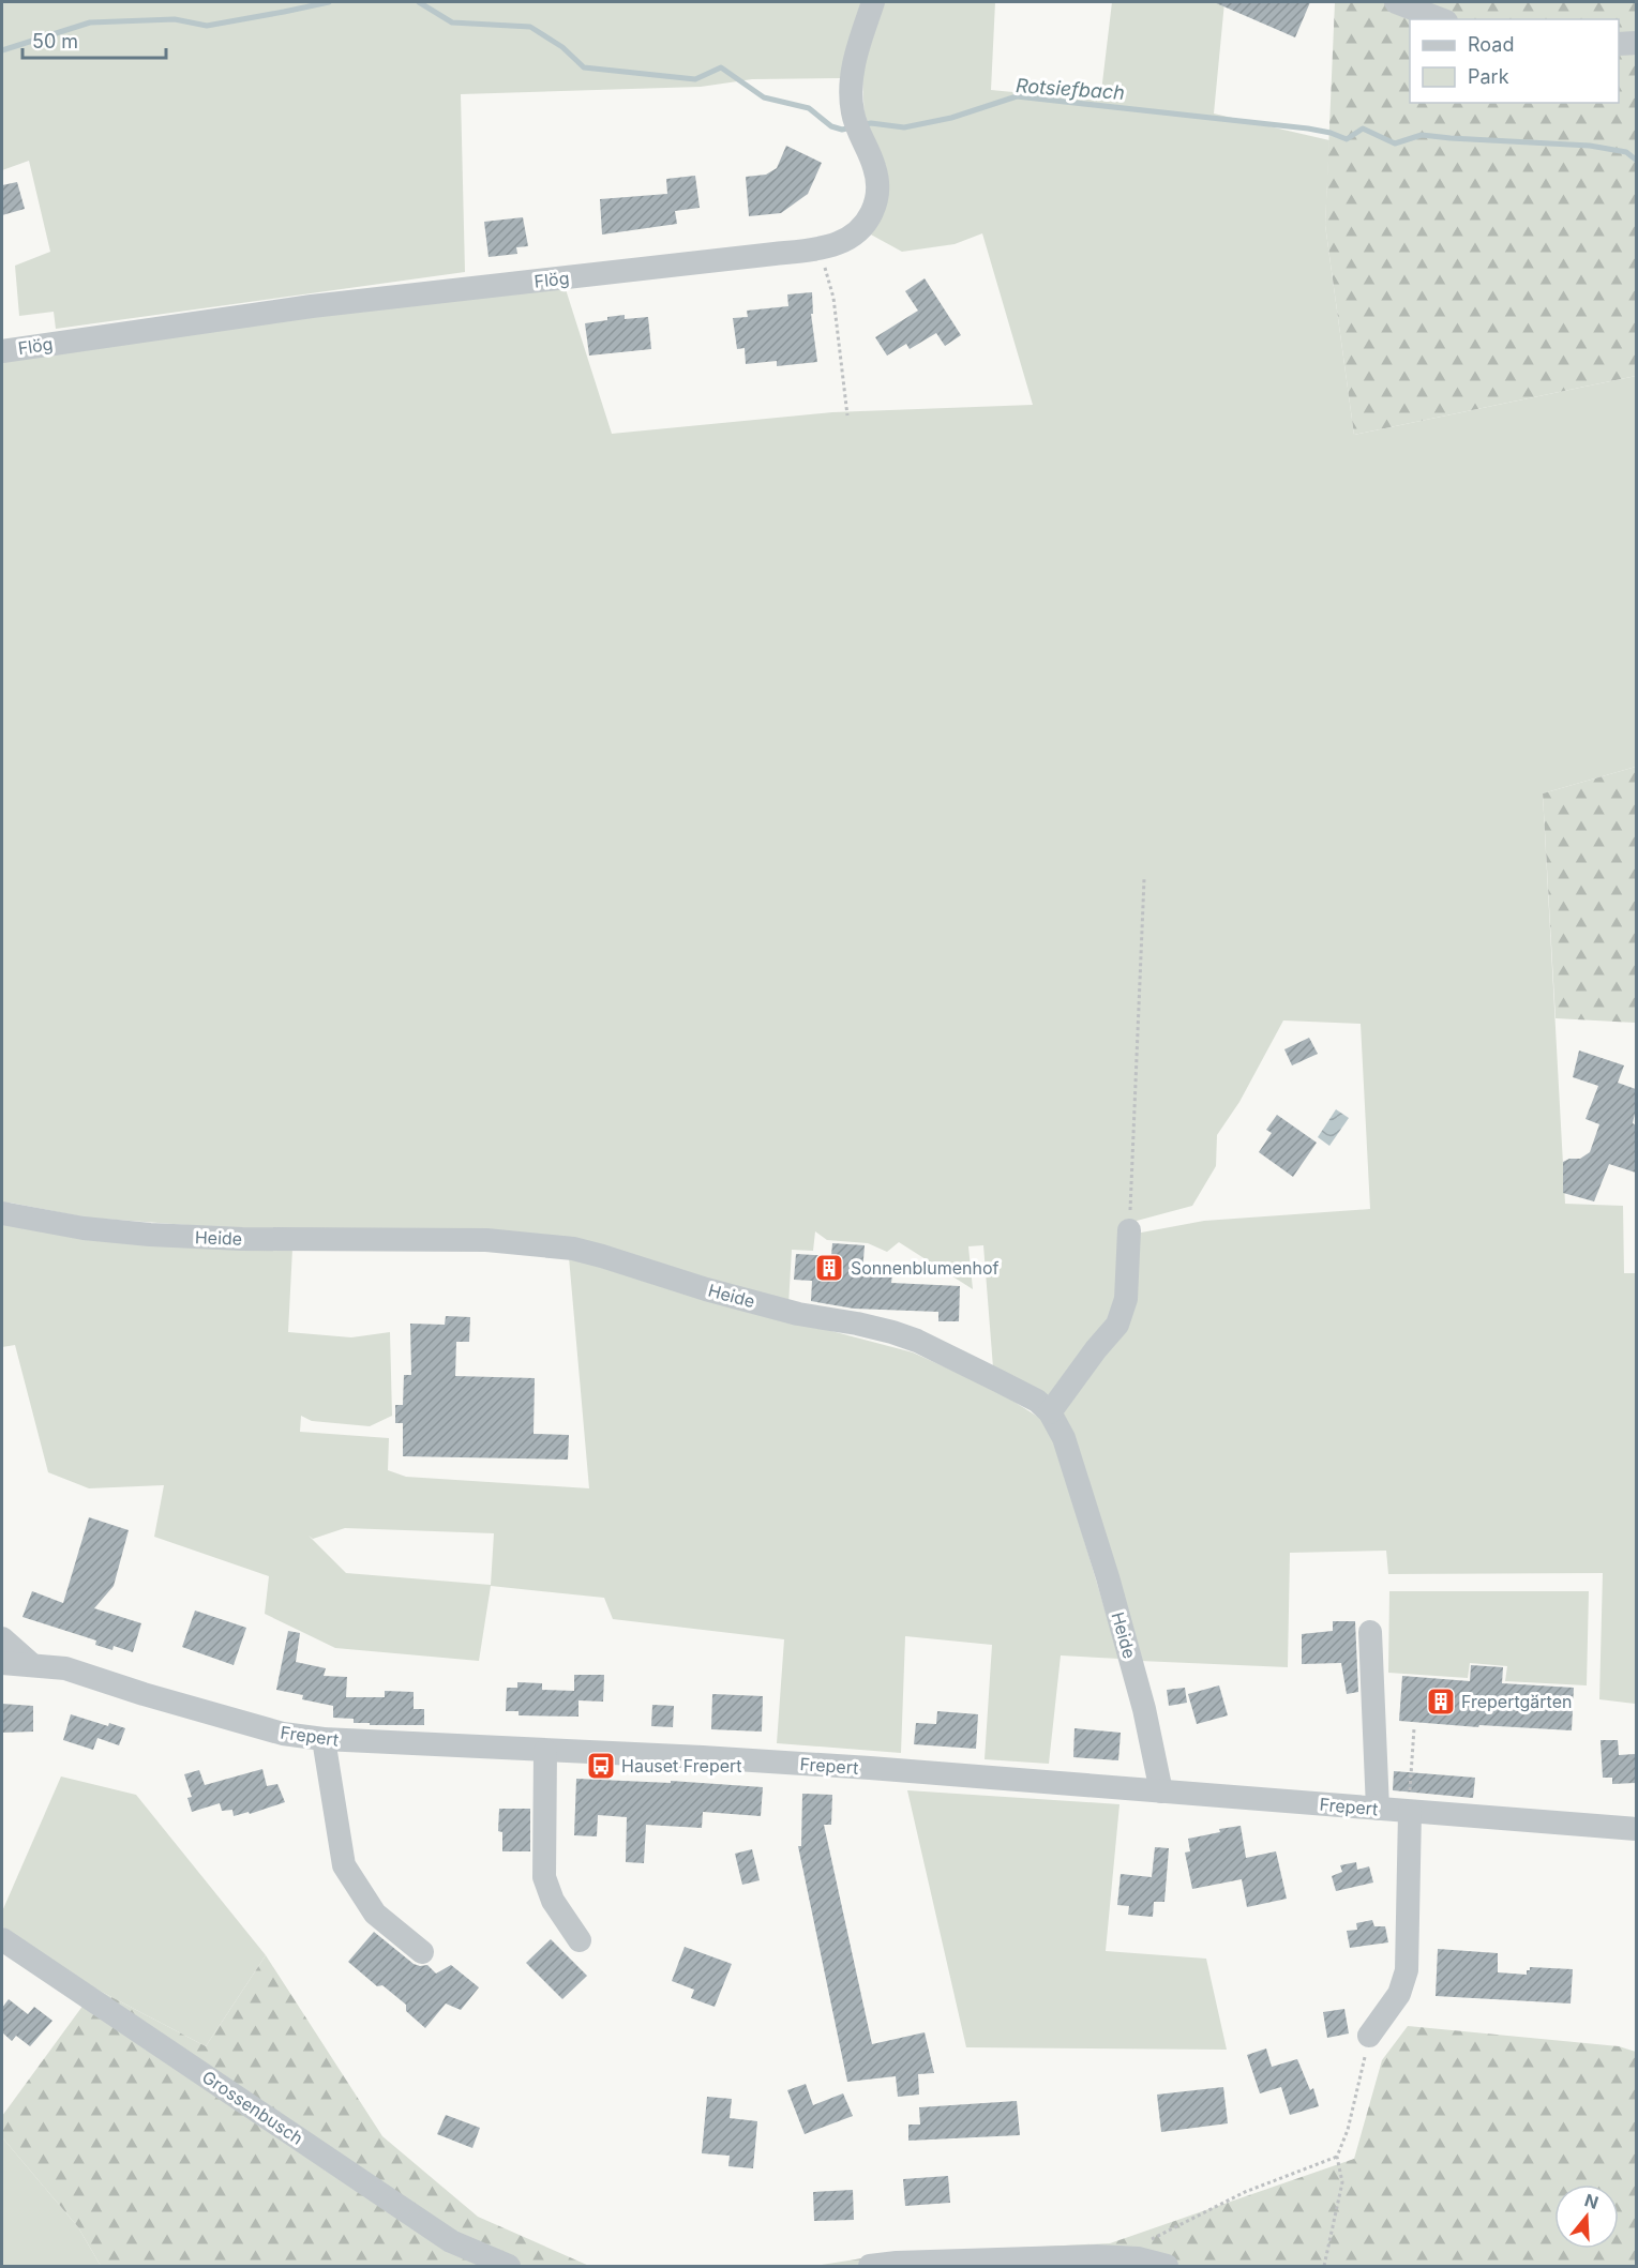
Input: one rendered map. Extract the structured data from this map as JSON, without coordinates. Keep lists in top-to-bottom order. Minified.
{"streets":{"street":["Flög","Heide","Frepert","Grossenbusch"]},"crossings":[["Heide","Frepert"]],"water":["Rotsiefbach"],"places":{"building":["Sonnenblumenhof","Frepertgärten"],"bus stop":["Hauset Frepert"]},"legend":["Road","Park"],"scale_bar":"50 m","north":"top"}
